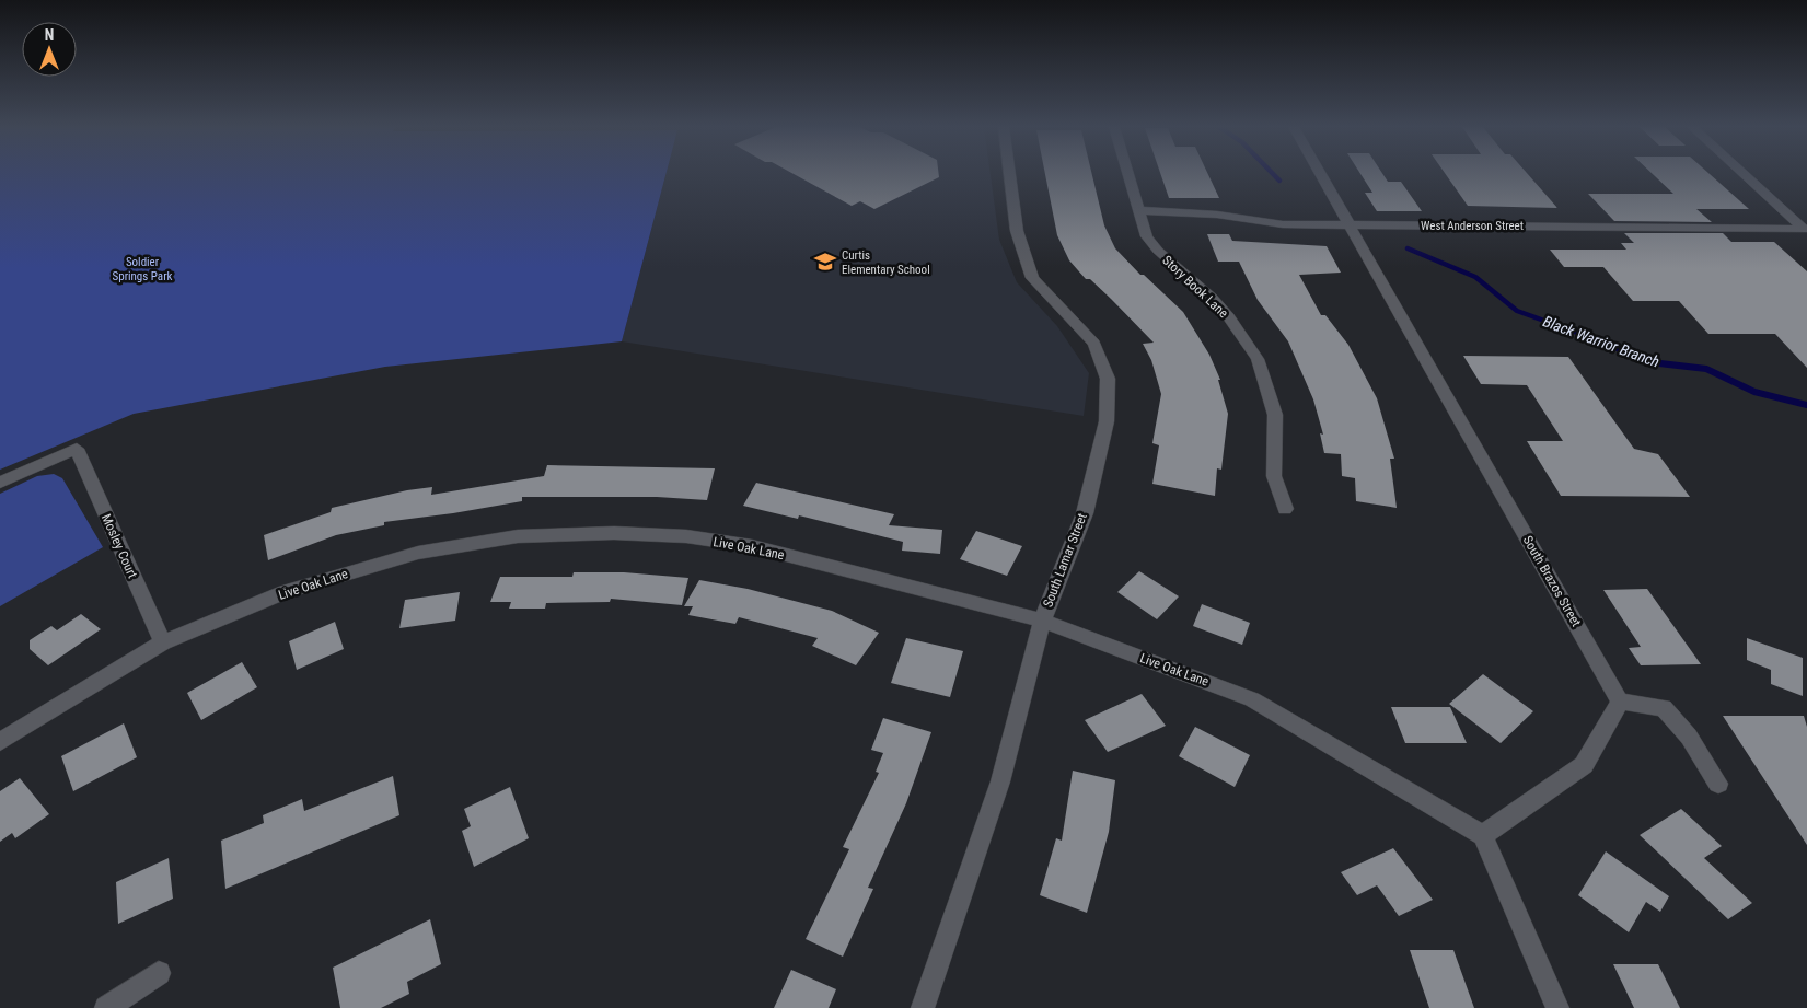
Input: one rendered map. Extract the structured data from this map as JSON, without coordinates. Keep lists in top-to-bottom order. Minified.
{"streets":{"street":["West Anderson Street","Story Book Lane","Mosley Court","Live Oak Lane","South Lamar Street","South Brazos Street"]},"crossings":[["West Anderson Street","Story Book Lane"],["West Anderson Street","South Brazos Street"],["Mosley Court","Live Oak Lane"],["Live Oak Lane","South Lamar Street"]],"water":["Black Warrior Branch"],"parks":["Soldier Springs Park"],"places":{"school or university":["Curtis Elementary School"]},"north":"top"}
